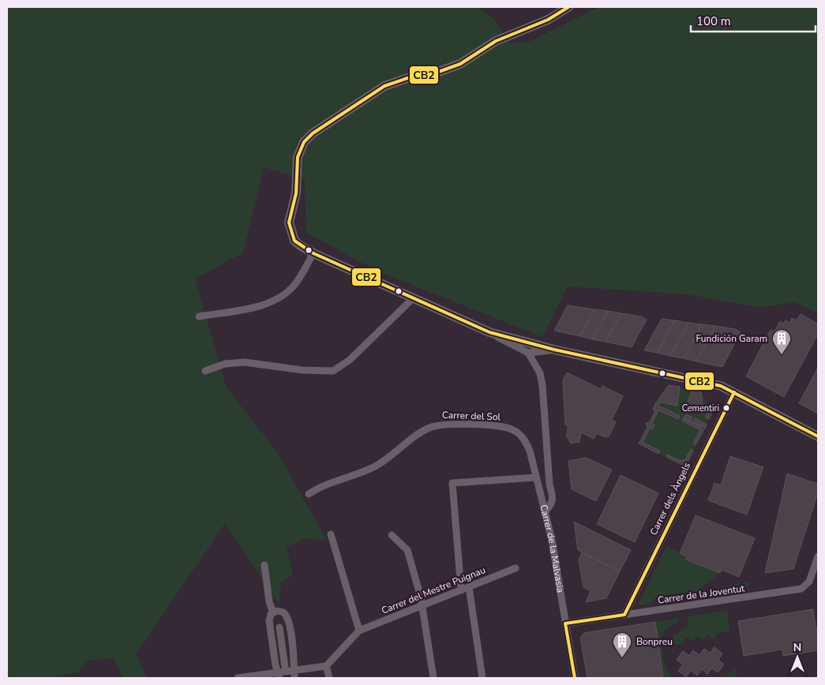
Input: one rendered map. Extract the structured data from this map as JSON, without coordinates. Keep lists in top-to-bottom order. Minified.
{"streets":{"street":["Carrer del Sol","Carrer dels Àngels","Carrer de la Malvasia","Carrer del Mestre Puignau","Carrer de la Joventut"]},"crossings":[["Carrer del Sol","Carrer de la Malvasia"],["Carrer dels Àngels","Carrer de la Joventut"],["Carrer de la Malvasia","Carrer de la Joventut"]],"places":{"building":["Fundición Garam","Bonpreu"],"other":["Cementiri"]},"lines":["transit line CB2"],"scale_bar":"100 m","north":"top"}
